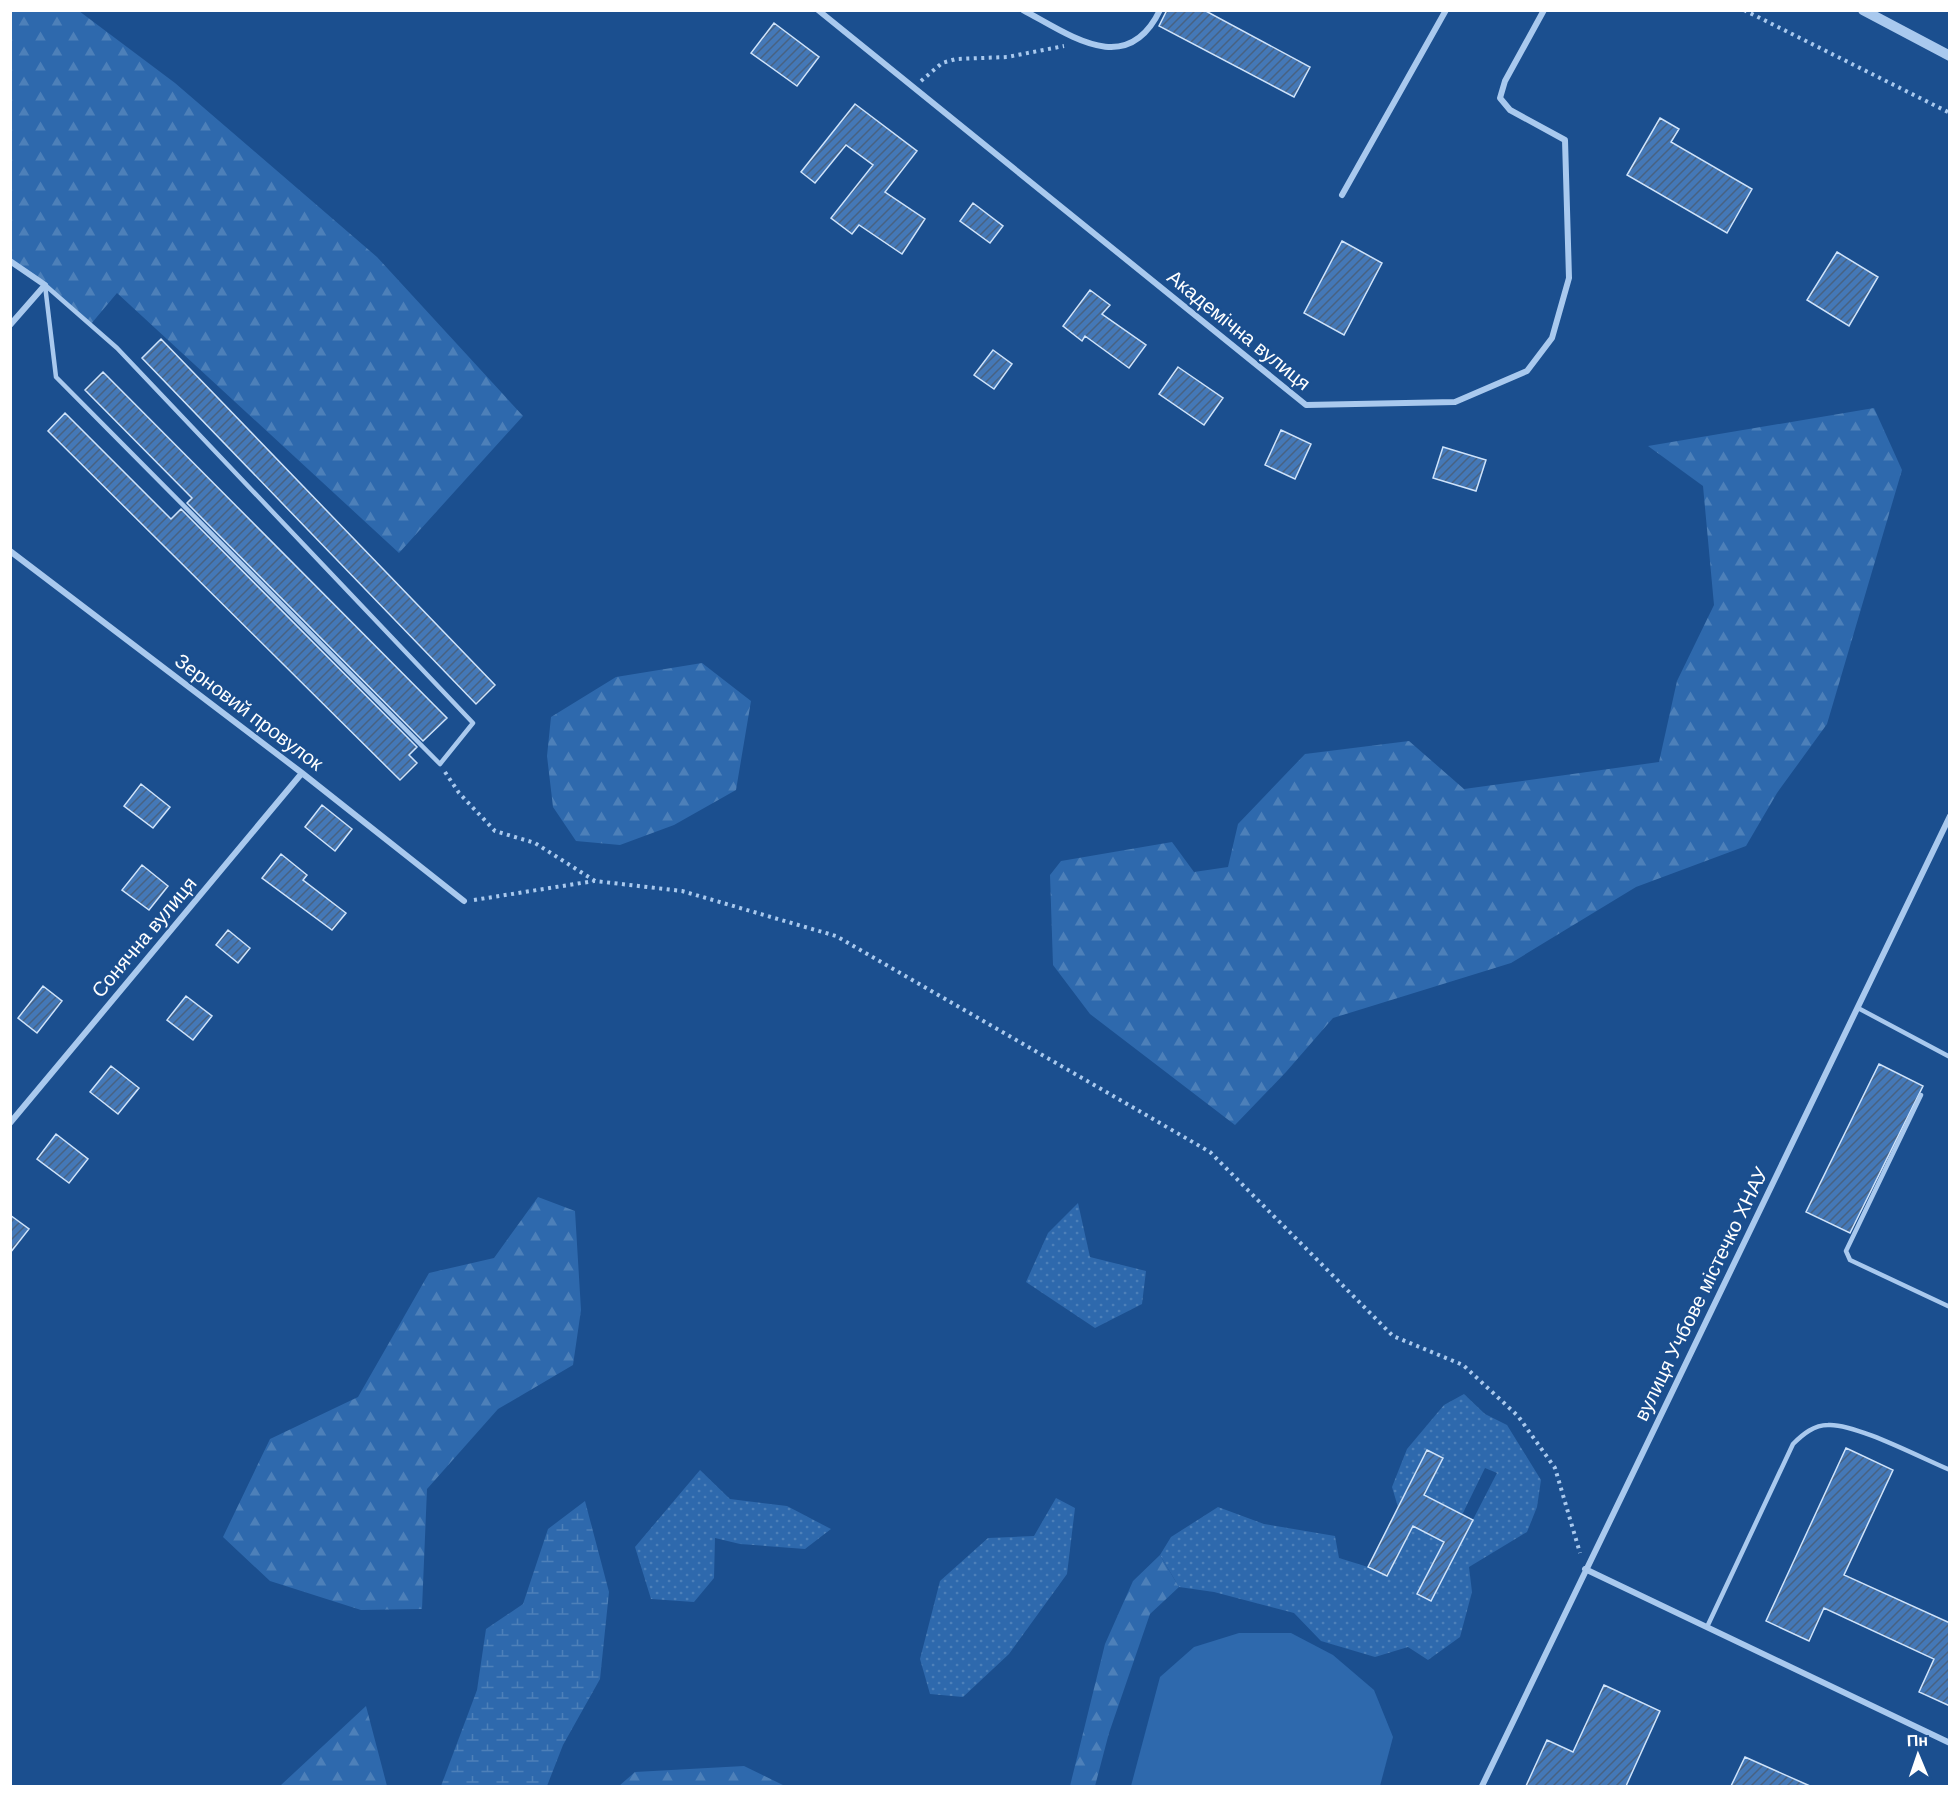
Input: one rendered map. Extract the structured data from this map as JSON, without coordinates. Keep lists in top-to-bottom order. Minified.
{"streets":{"street":["Академічна вулиця","Зерновий провулок","Сонячна вулиця","вулиця Учбове містечко ХНАУ"]},"crossings":[["Зерновий провулок","Сонячна вулиця"]],"north":"top"}
